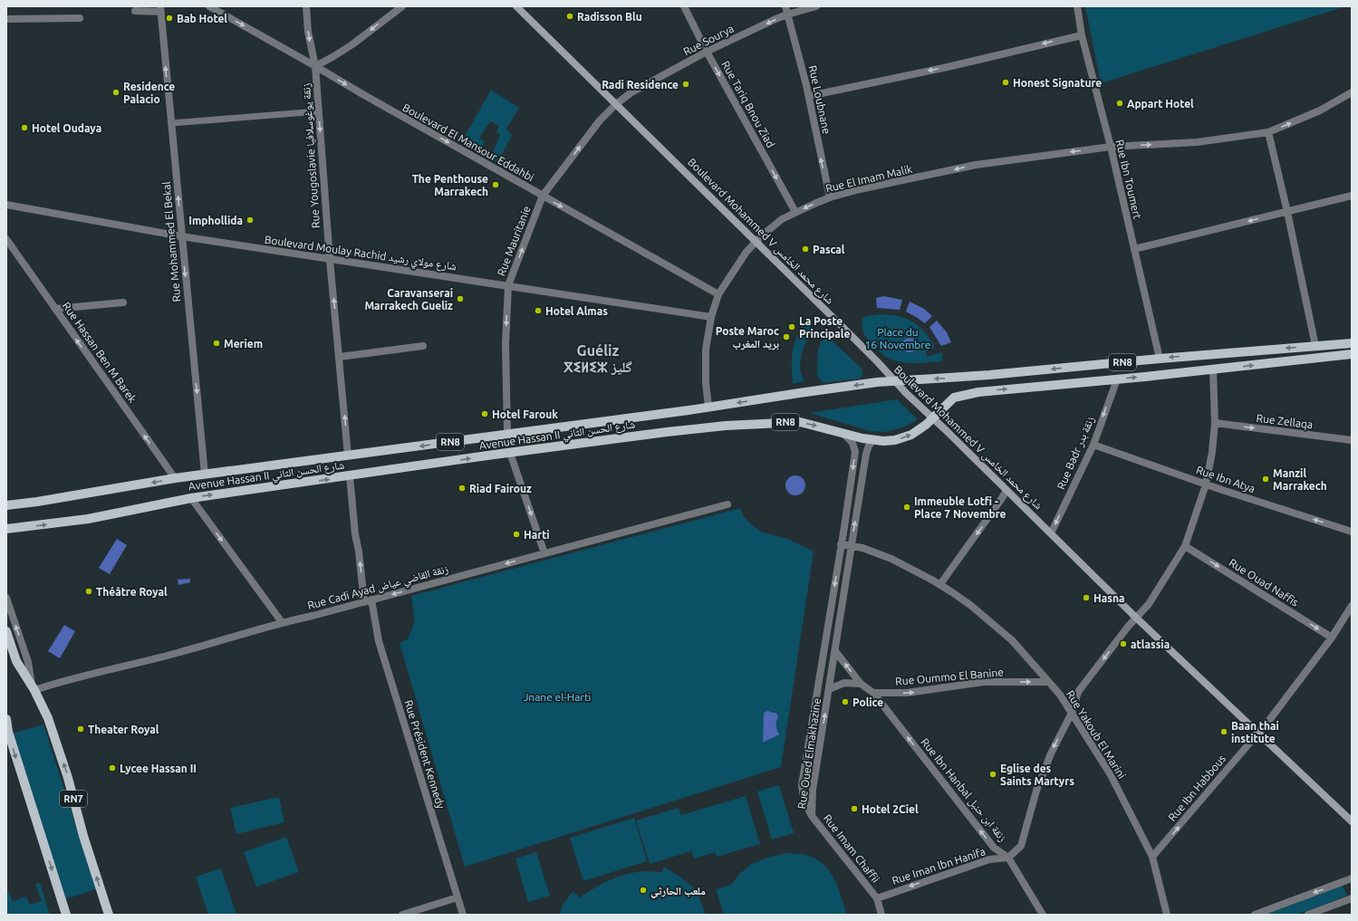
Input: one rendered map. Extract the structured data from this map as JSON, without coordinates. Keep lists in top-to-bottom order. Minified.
{"streets":{"main road":["Boulevard Mohammed V شارع محمد الخامس","RN8","Avenue Hassan II شارع الحسن الثاني","RN7"],"street":["Rue Sourya","Rue Loubnane","Rue Tariq Bnou Ziad","Boulevard El Mansour Eddahbi","Rue Yougoslavie زنقة يوغوسلافيا","Rue El Imam Malik","Rue Ibn Toumert","Rue Mauritanie","Rue Mohammed El Bekal","Boulevard Moulay Rachid شارع مولاي رشيد","Rue Hassan Ben M Barek","Rue Zellaqa","Rue Badr زنقة بدر","Rue Ibn Atya","Rue Ouad Naffis","Rue Cadi Ayad زنقة القاضي عياض","Rue Oummo El Banine","Rue Yakoub El Marini","Rue Oued Elmakhazine","Rue Président Kennedy","Rue Ibn Habbous","Rue Ibn Hanbal زنقة ابن حنبل","Rue Imam Chaffii","Rue Iman lbn Hanifa"]},"crossings":[["Rue Sourya","Rue Loubnane"],["Rue Sourya","Rue Tariq Bnou Ziad"],["Rue Sourya","Boulevard Mohammed V شارع محمد الخامس"],["Rue Sourya","Rue Mauritanie"],["Rue Loubnane","Rue El Imam Malik"],["Rue Tariq Bnou Ziad","Rue El Imam Malik"],["Boulevard El Mansour Eddahbi","Rue Yougoslavie زنقة يوغوسلافيا"],["Boulevard El Mansour Eddahbi","Rue El Imam Malik"],["Boulevard El Mansour Eddahbi","Rue Mauritanie"],["Rue Yougoslavie زنقة يوغوسلافيا","Boulevard Moulay Rachid شارع مولاي رشيد"],["Rue Yougoslavie زنقة يوغوسلافيا","Avenue Hassan II شارع الحسن الثاني"],["Rue El Imam Malik","Rue Ibn Toumert"],["Rue El Imam Malik","Boulevard Mohammed V شارع محمد الخامس"],["Rue El Imam Malik","Boulevard Moulay Rachid شارع مولاي رشيد"],["Rue El Imam Malik","Avenue Hassan II شارع الحسن الثاني"],["Rue Ibn Toumert","RN8"],["Boulevard Mohammed V شارع محمد الخامس","Rue Mauritanie"],["Boulevard Mohammed V شارع محمد الخامس","RN8"],["Boulevard Mohammed V شارع محمد الخامس","Avenue Hassan II شارع الحسن الثاني"],["Boulevard Mohammed V شارع محمد الخامس","Rue Badr زنقة بدر"],["Boulevard Mohammed V شارع محمد الخامس","Rue Ibn Habbous"],["Rue Mauritanie","Boulevard Moulay Rachid شارع مولاي رشيد"],["Rue Mauritanie","Avenue Hassan II شارع الحسن الثاني"],["Rue Mohammed El Bekal","Boulevard Moulay Rachid شارع مولاي رشيد"],["Rue Mohammed El Bekal","Avenue Hassan II شارع الحسن الثاني"],["Rue Hassan Ben M Barek","Avenue Hassan II شارع الحسن الثاني"],["RN8","Avenue Hassan II شارع الحسن الثاني"],["RN8","Rue Badr زنقة بدر"],["Avenue Hassan II شارع الحسن الثاني","Rue Oued Elmakhazine"],["Rue Badr زنقة بدر","Rue Ibn Atya"],["Rue Ouad Naffis","Rue Ibn Habbous"],["Rue Cadi Ayad زنقة القاضي عياض","Rue Président Kennedy"],["Rue Cadi Ayad زنقة القاضي عياض","RN7"],["Rue Oummo El Banine","Rue Yakoub El Marini"],["Rue Oummo El Banine","Rue Ibn Hanbal زنقة ابن حنبل"],["Rue Yakoub El Marini","Rue Oued Elmakhazine"],["Rue Yakoub El Marini","Rue Ibn Habbous"],["Rue Oued Elmakhazine","Rue Ibn Hanbal زنقة ابن حنبل"],["Rue Oued Elmakhazine","Rue Imam Chaffii"],["Rue Ibn Hanbal زنقة ابن حنبل","Rue Iman lbn Hanifa"],["Rue Imam Chaffii","Rue Iman lbn Hanifa"]],"one_way":["Rue Sourya","Rue Loubnane","Rue Tariq Bnou Ziad","Boulevard El Mansour Eddahbi","Rue Hassan Ben M Barek","Rue Zellaqa","Rue Badr زنقة بدر","Rue Ibn Atya","Rue Ouad Naffis","Rue Oummo El Banine","Rue Ibn Habbous","Rue Ibn Hanbal زنقة ابن حنبل","Rue Iman lbn Hanifa"],"districts":["Guéliz ⴳⵉⵍⵉⵣ گليز"],"parks":["Place du 16 Novembre","Jnane el-Harti"],"places":["Radisson Blu","Bab Hotel","Honest Signature","Radi Residence","Residence Palacio","Appart Hotel","Hotel Oudaya","The Penthouse Marrakech","Imphollida","Pascal","Caravanserai Marrakech Gueliz","Hotel Almas","La Poste Principale","Poste Maroc بريد المغرب","Meriem","Hotel Farouk","Manzil Marrakech","Riad Fairouz","Immeuble Lotfi - Place 7 Novembre","Harti","Théâtre Royal","Hasna","atlassia","Police","Theater Royal","Baan thai institute","Lycee Hassan II","Eglise des Saints Martyrs","Hotel 2Ciel","ملعب الحارثي"]}
